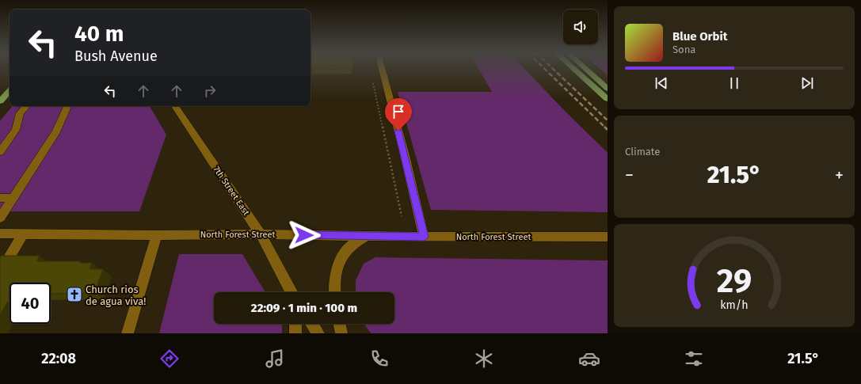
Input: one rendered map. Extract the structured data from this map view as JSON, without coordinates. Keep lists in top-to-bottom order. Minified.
{"streets":{"street":["7th Street East","North Forest Street"]},"crossings":[["7th Street East","North Forest Street"]],"places":{"church":["Church rios de agua viva!"]},"page":{"turn":["40 m","Bush Avenue"],"song":["Blue Orbit","Sona"],"tile":"Climate","heat":["−","21.5°","+"],"limit":"40","trip":"22:09 · 1 min · 100 m","tabs":["22:08","21.5°"],"gauge":["29","km/h"]}}
